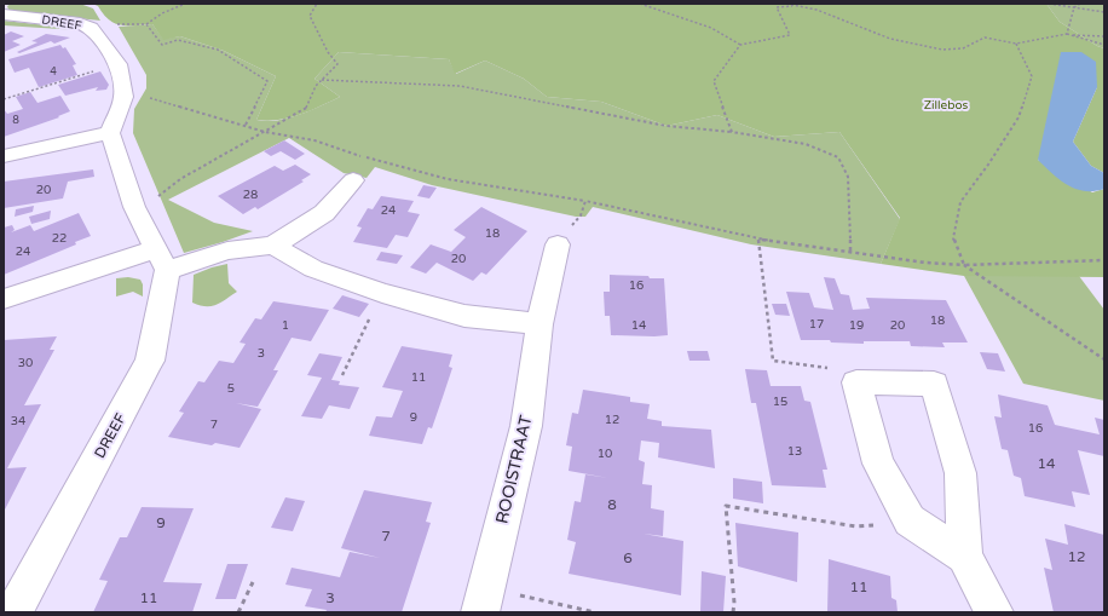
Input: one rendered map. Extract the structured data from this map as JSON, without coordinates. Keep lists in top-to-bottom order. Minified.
{"streets":{"street":["DREEF","ROOISTRAAT"]},"parks":["Zillebos"],"house_numbers":["4","8","20","28","24","18","22","24","20","16","18","17","1","14","19","20","3","30","11","5","15","9","12","34","7","16","13","10","14","8","9","7","12","6","11","11","3"]}
